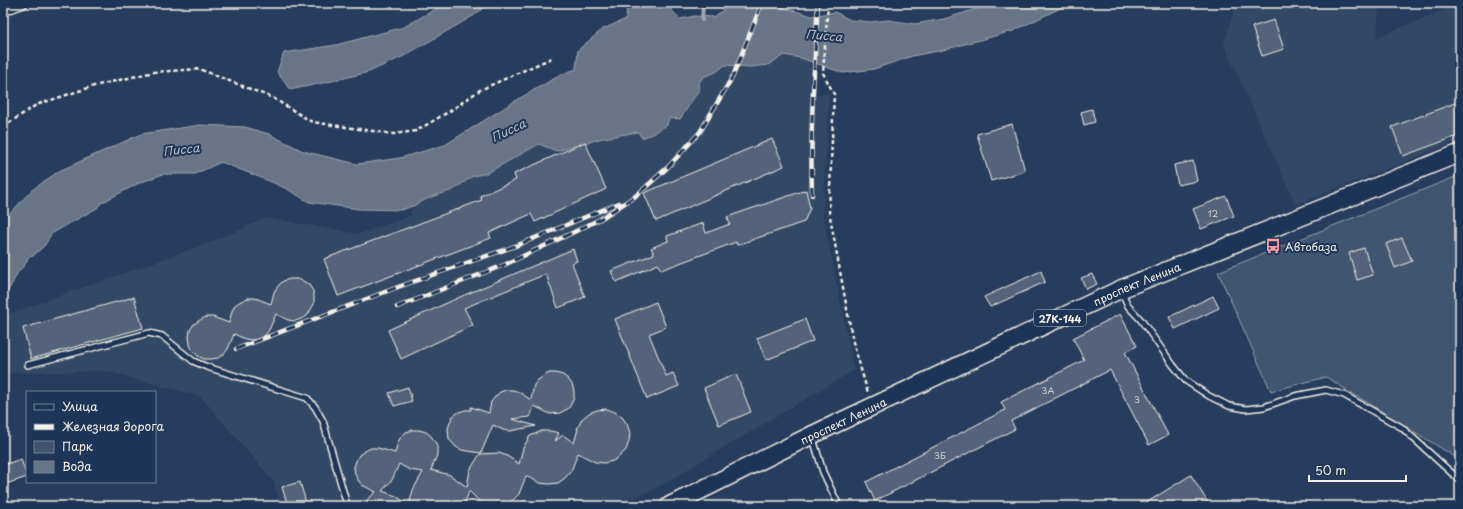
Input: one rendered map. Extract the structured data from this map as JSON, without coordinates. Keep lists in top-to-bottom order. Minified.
{"streets":{"main road":["проспект Ленина","27К-144"]},"water":["Писса"],"places":{"bus stop":["Автобаза"]},"house_numbers":["12","3А","3","3Б"],"legend":["Улица","Железная дорога","Парк","Вода"],"scale_bar":"50 m"}
